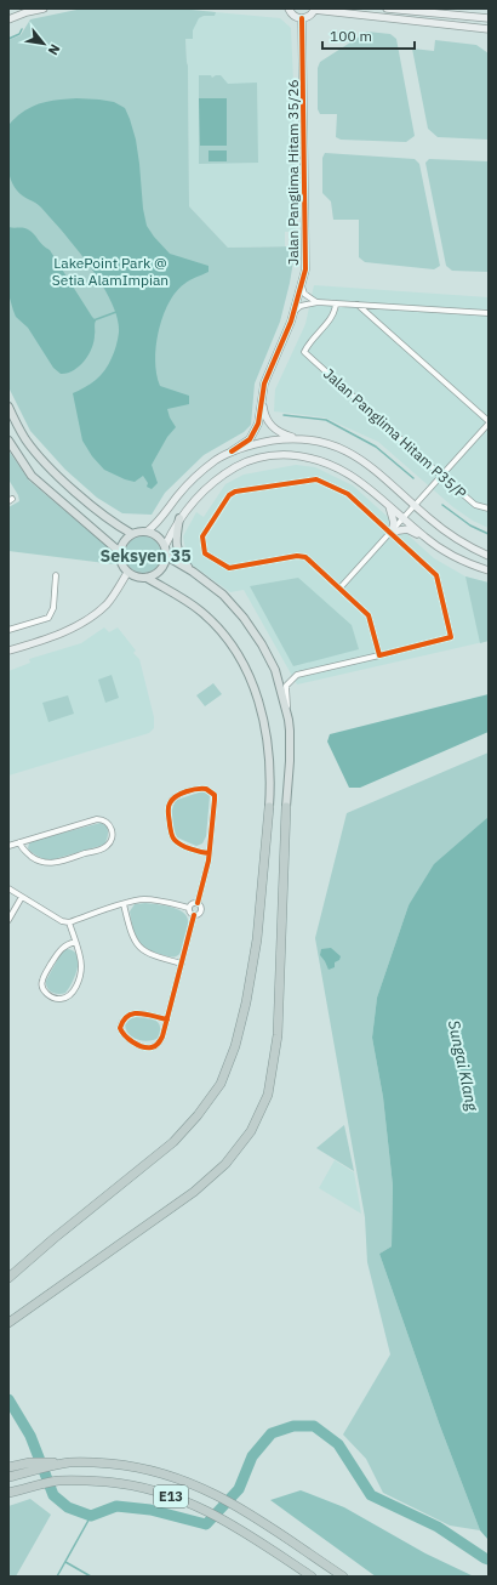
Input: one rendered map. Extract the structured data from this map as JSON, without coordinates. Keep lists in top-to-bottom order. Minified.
{"streets":{"highway":["E13"],"street":["Jalan Panglima Hitam 35/26","Jalan Panglima Hitam P35/P"]},"districts":["Seksyen 35"],"water":["Sungai Klang"],"parks":["LakePoint Park @ Setia AlamImpian"],"scale_bar":"100 m","north":"bottom right"}
